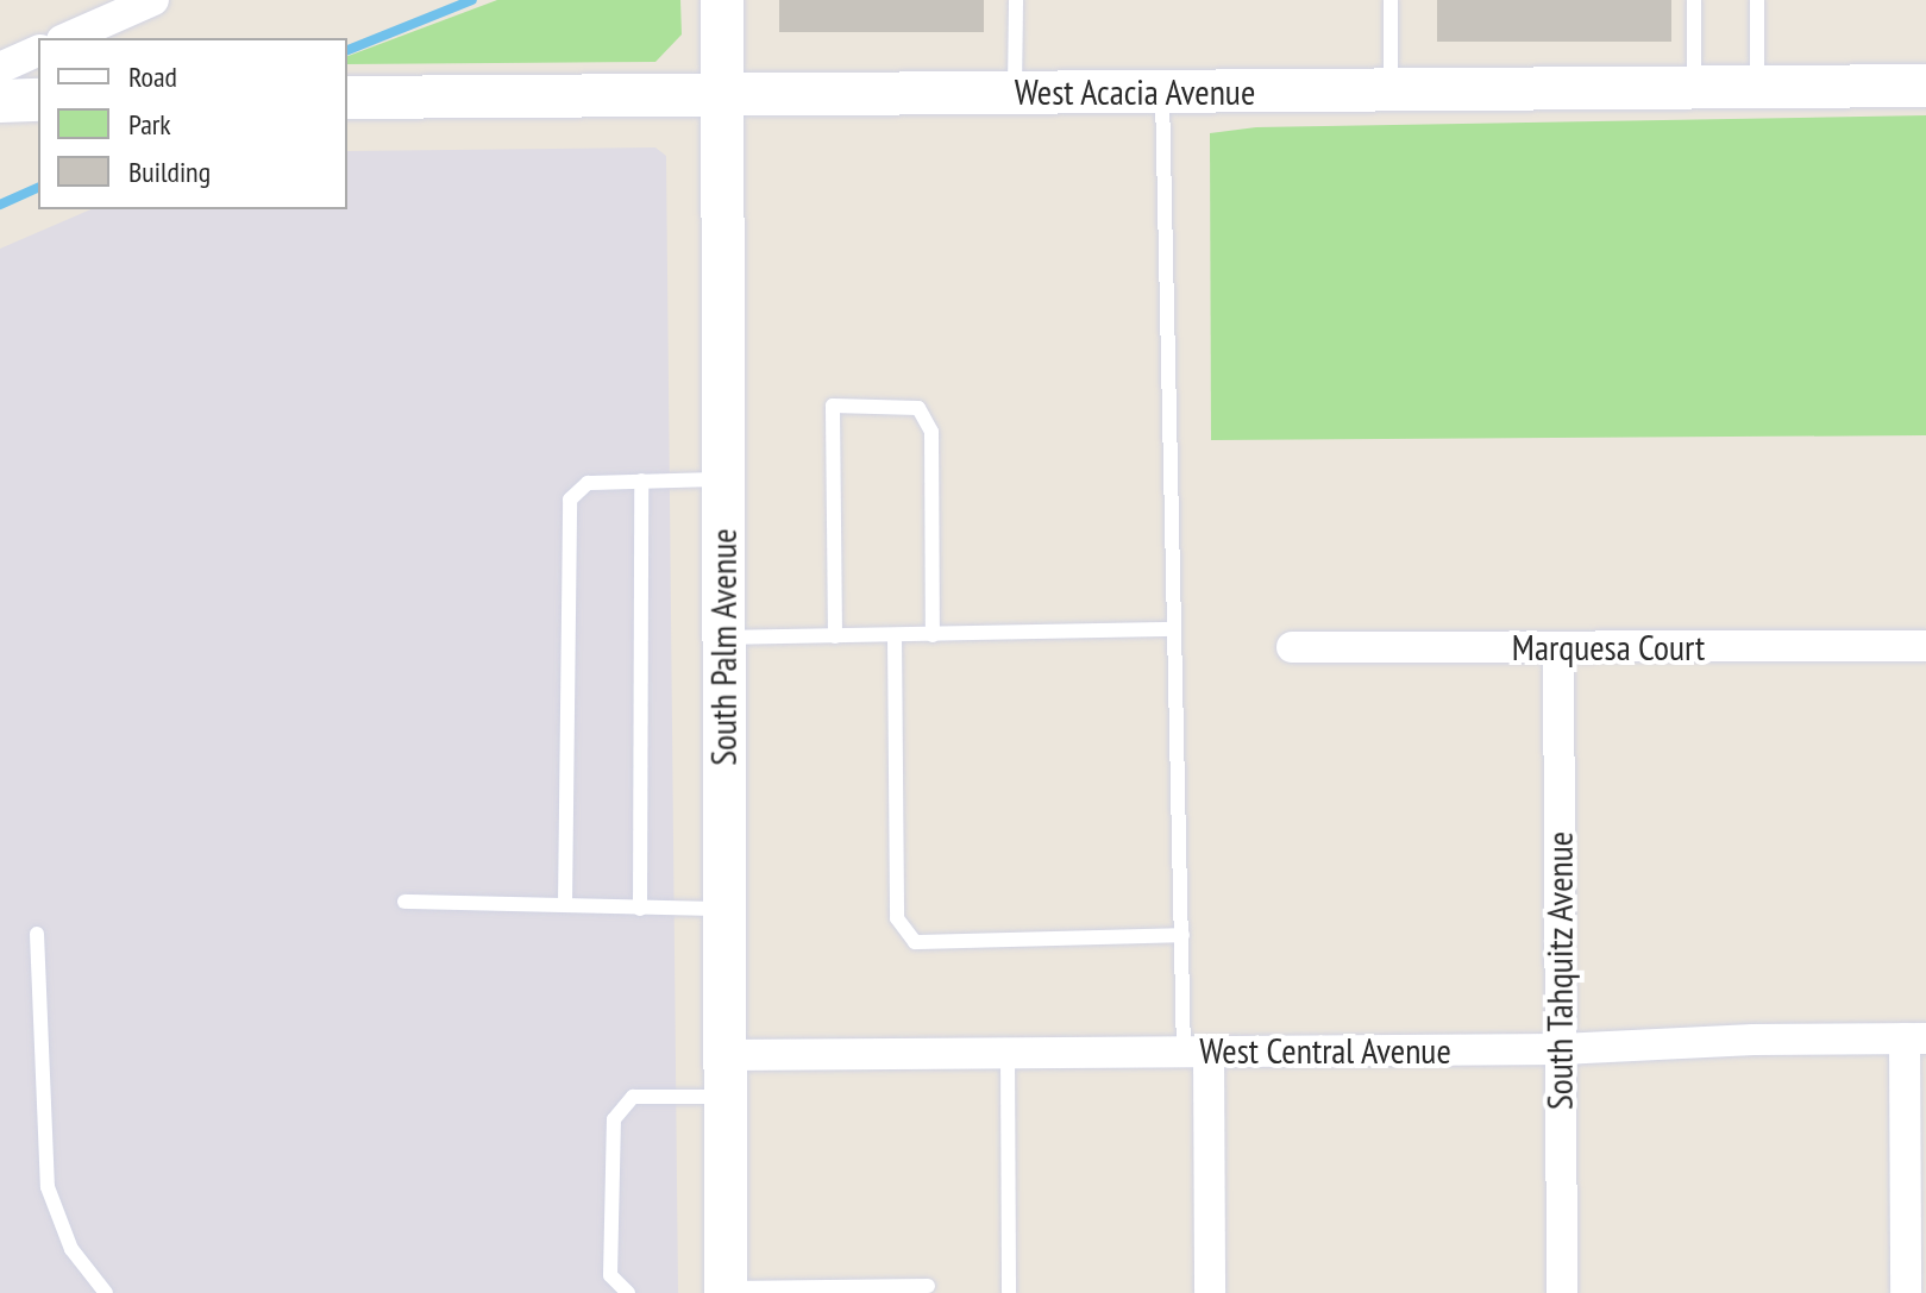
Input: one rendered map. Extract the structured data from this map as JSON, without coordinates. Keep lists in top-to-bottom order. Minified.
{"streets":{"street":["West Acacia Avenue","South Palm Avenue","Marquesa Court","South Tahquitz Avenue","West Central Avenue"]},"crossings":[["West Acacia Avenue","South Palm Avenue"],["South Palm Avenue","West Central Avenue"],["Marquesa Court","South Tahquitz Avenue"],["South Tahquitz Avenue","West Central Avenue"]],"legend":["Road","Park","Building"]}
